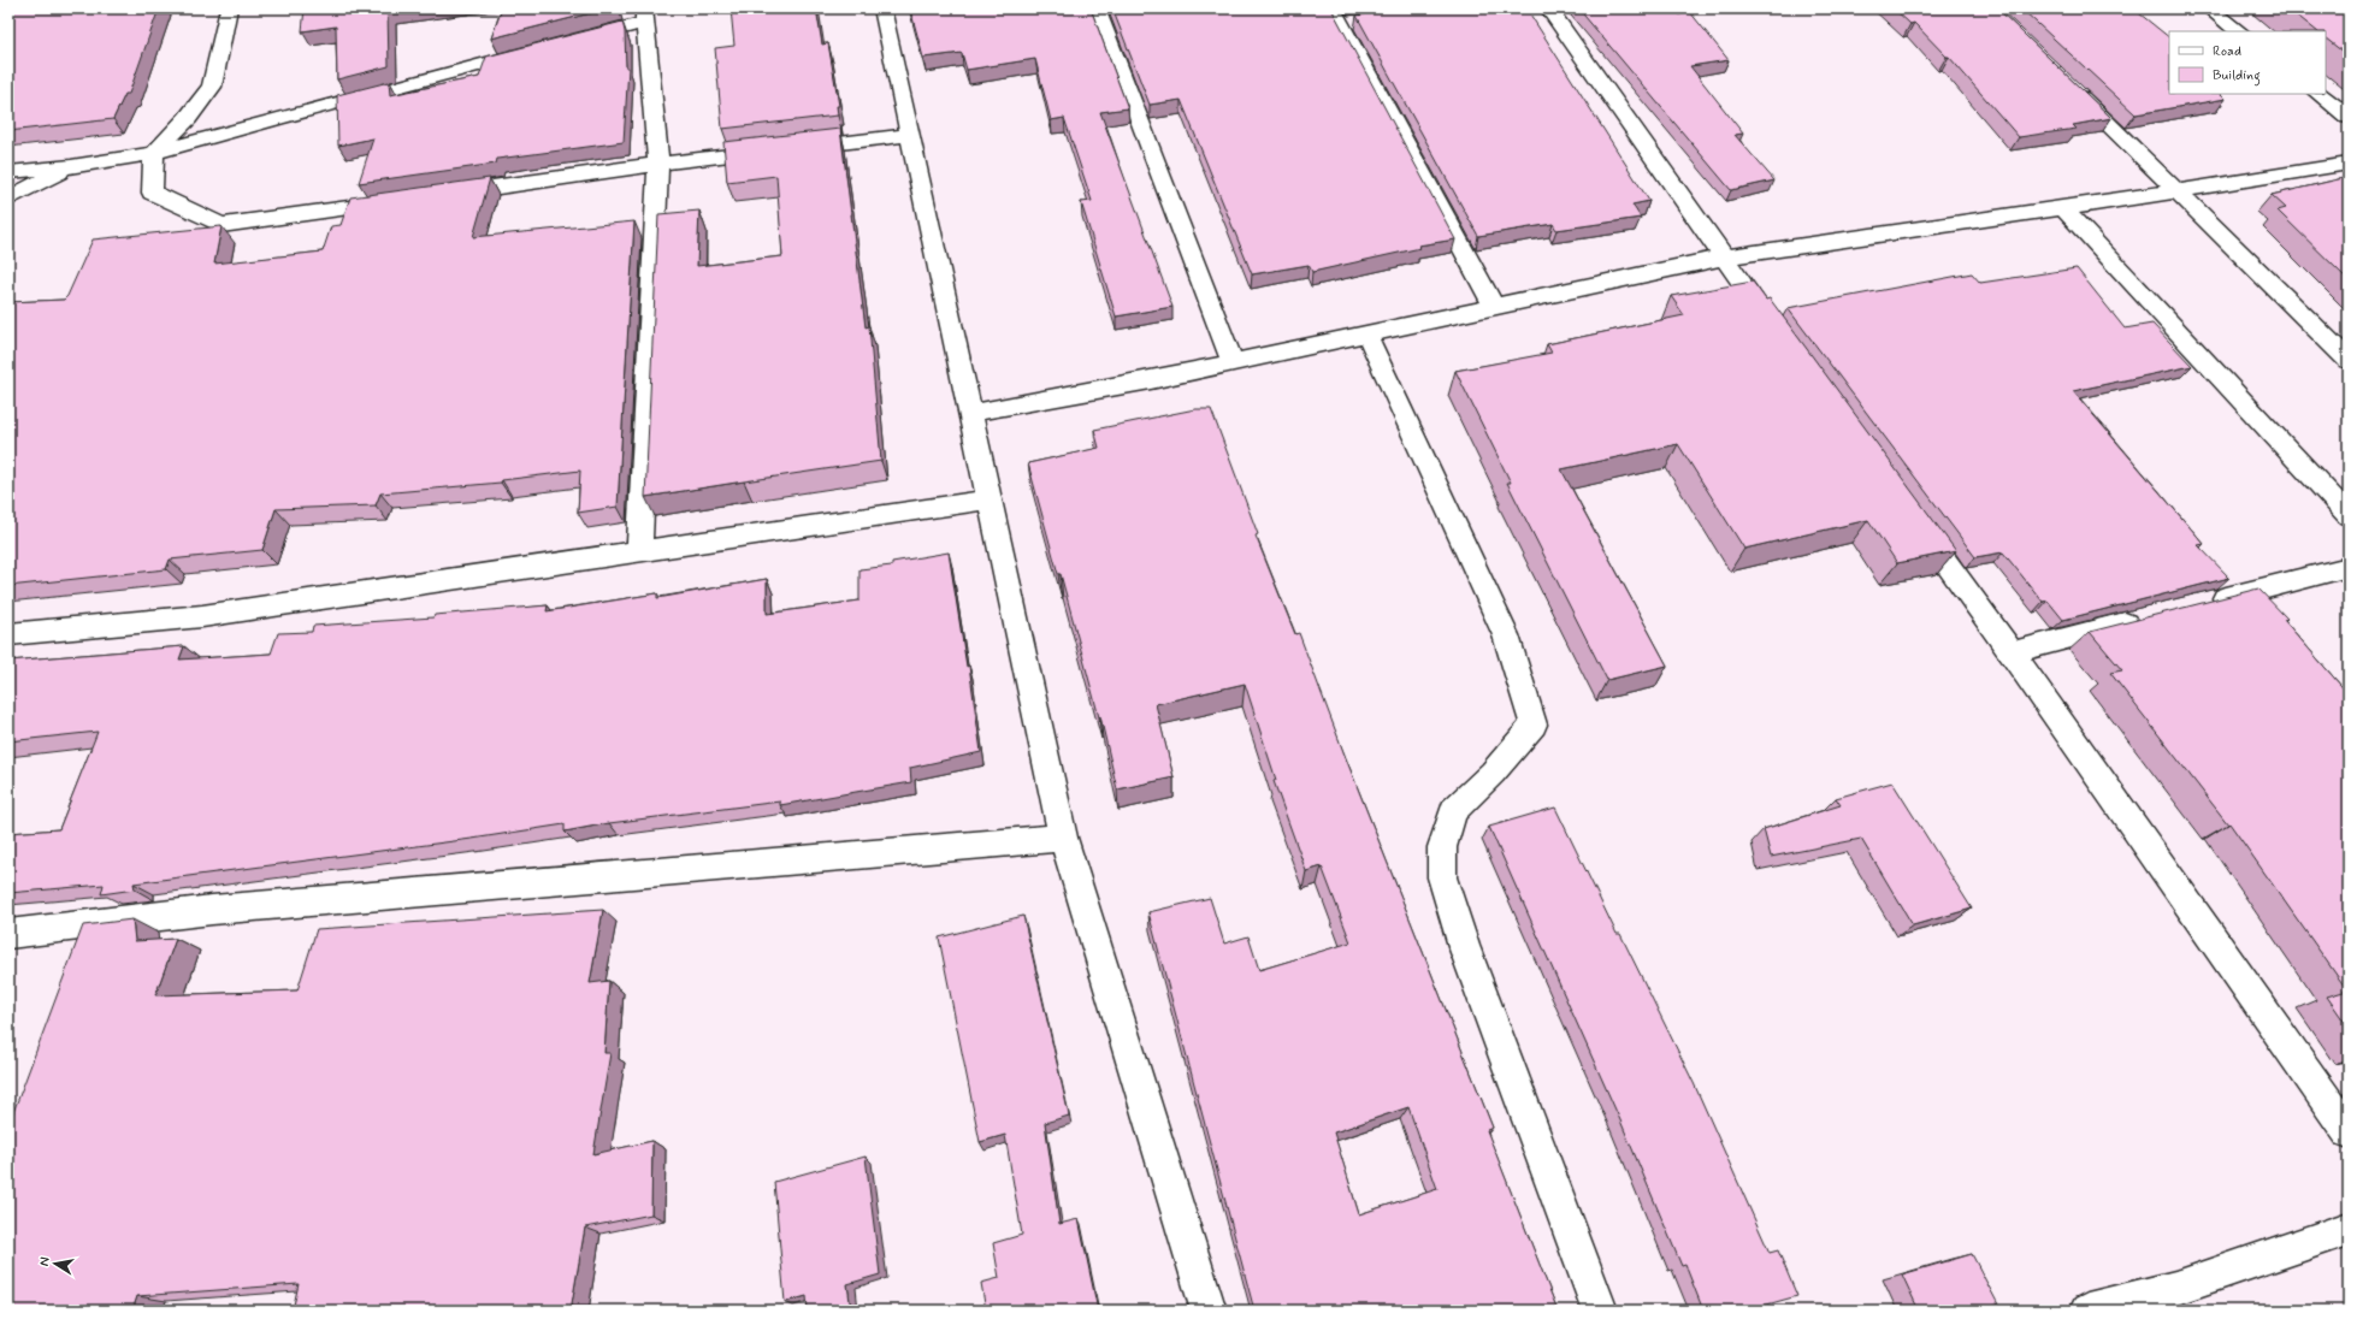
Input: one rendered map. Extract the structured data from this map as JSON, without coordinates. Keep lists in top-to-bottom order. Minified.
{"legend":["Road","Building"],"north":"left"}
